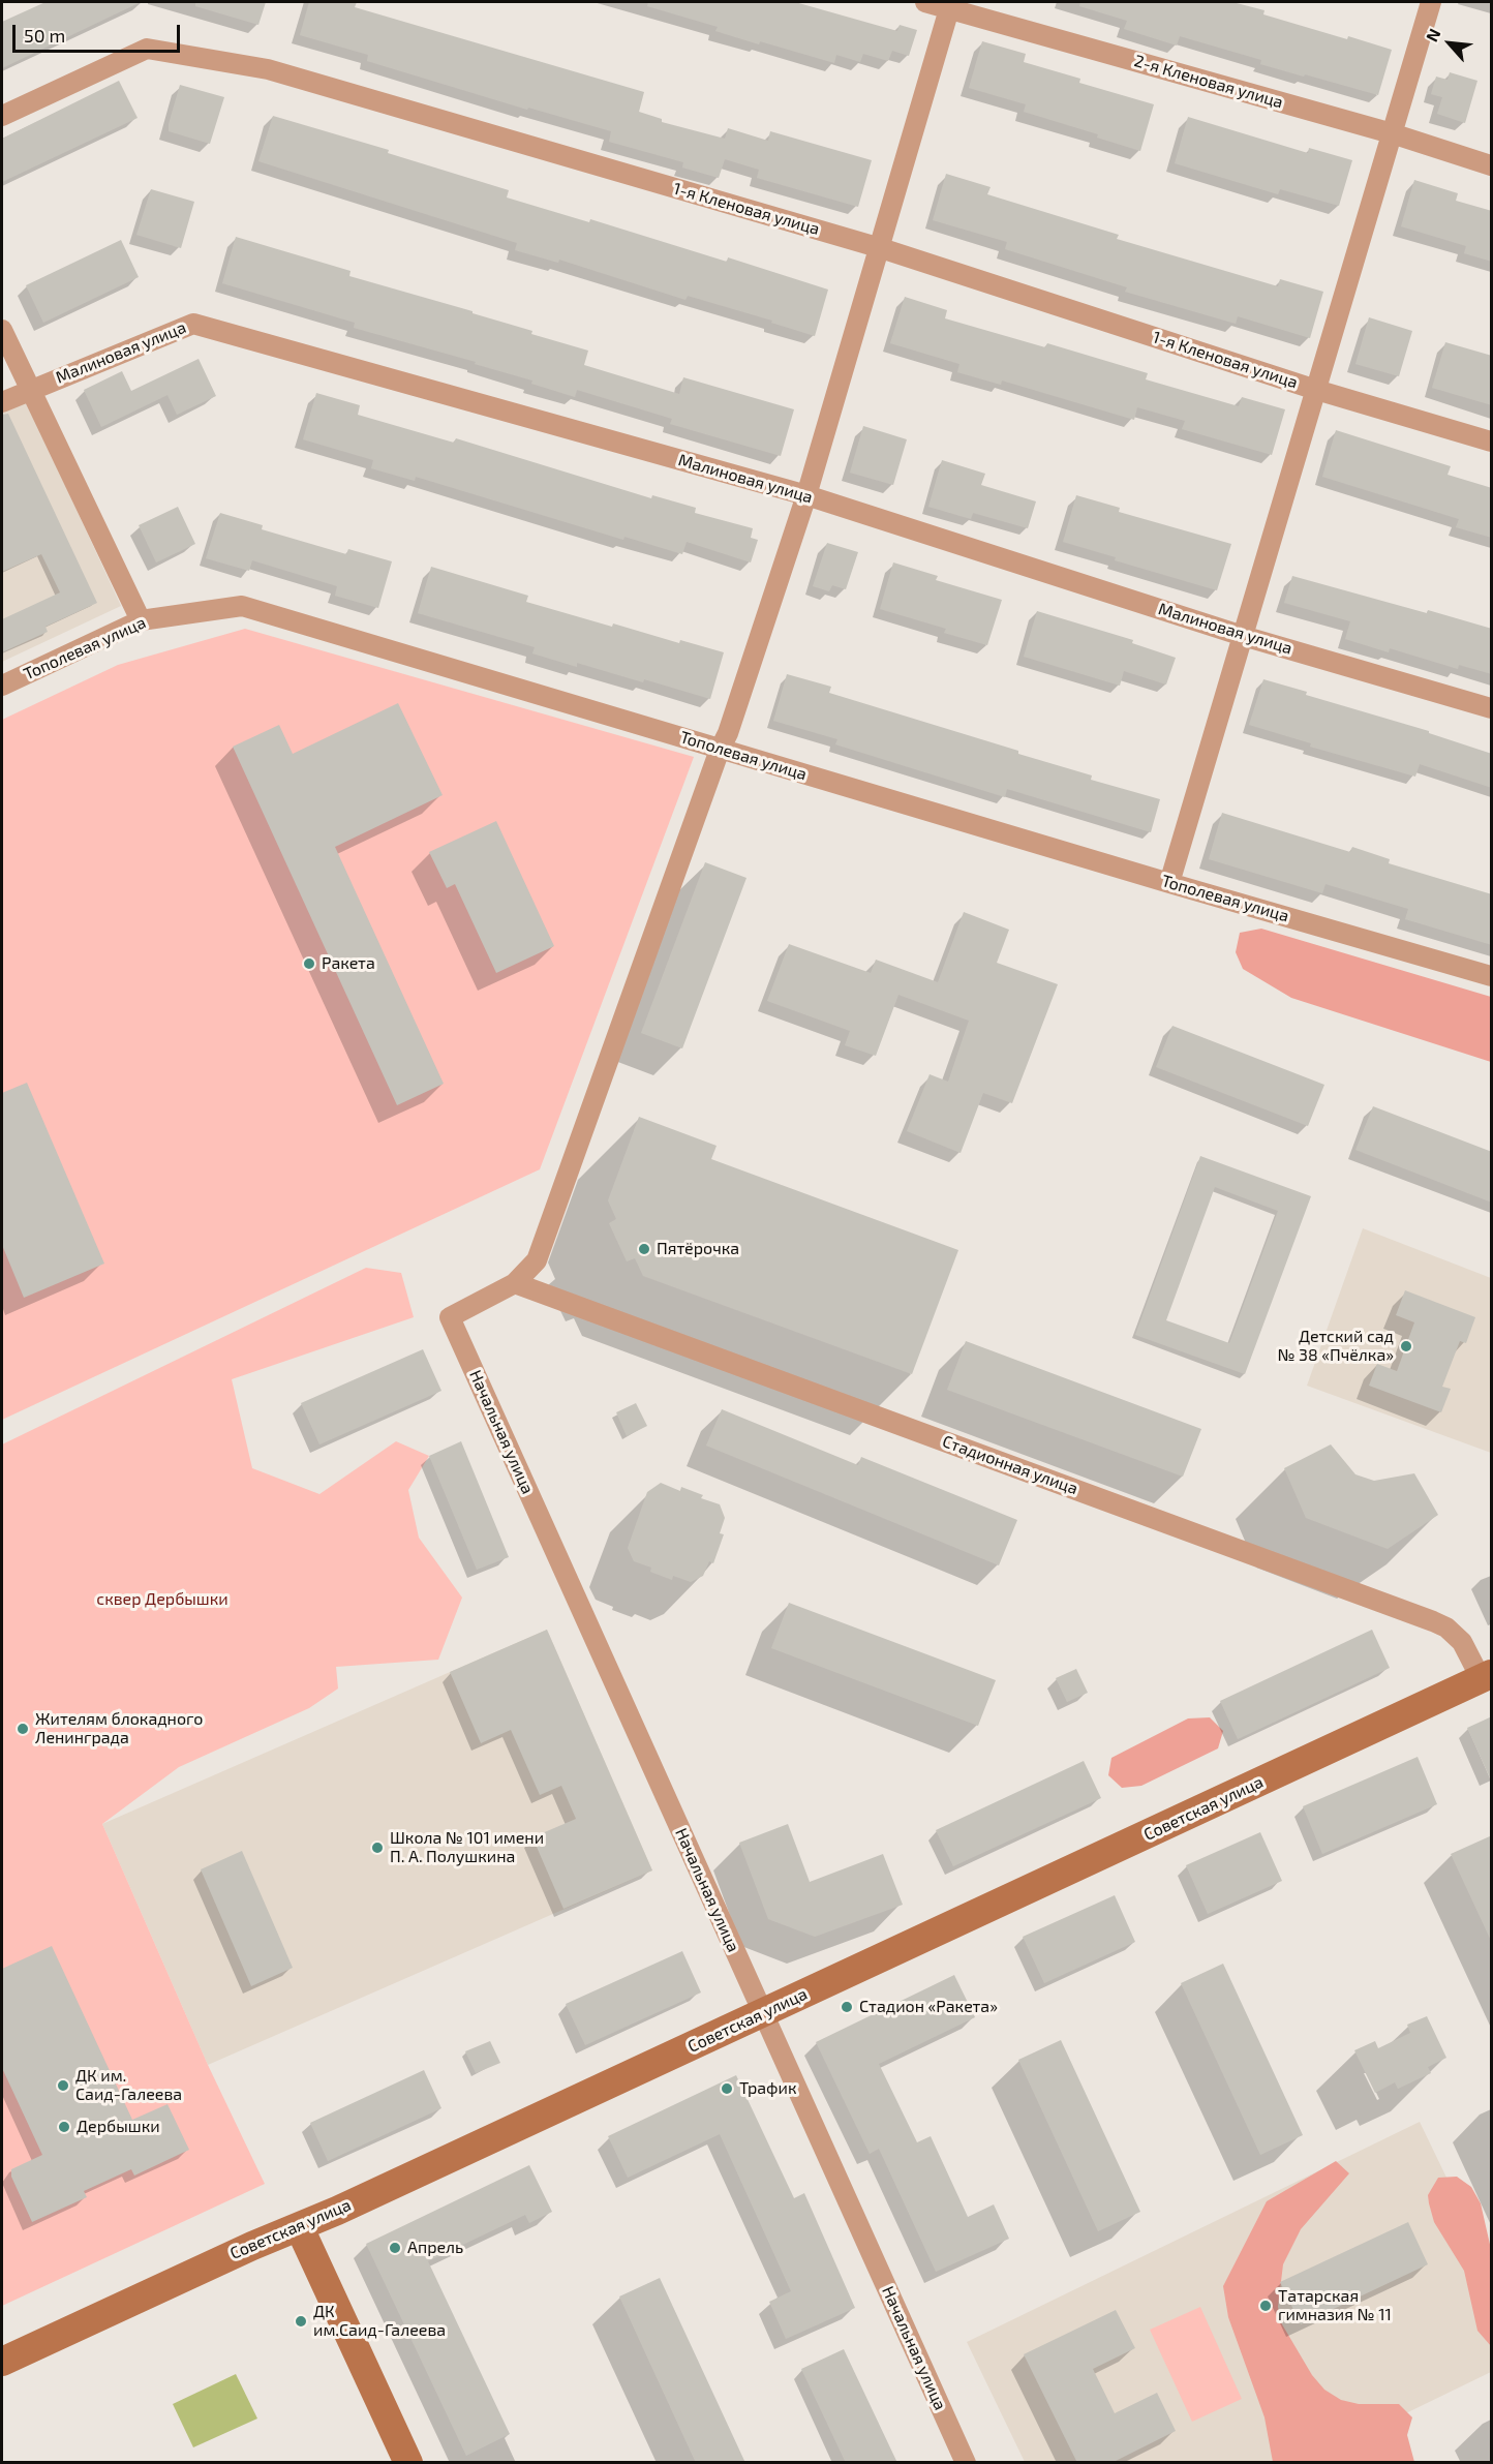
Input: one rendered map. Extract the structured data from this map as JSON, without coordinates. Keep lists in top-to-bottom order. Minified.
{"streets":{"street":["2-я Кленовая улица","1-я Кленовая улица","Малиновая улица","Тополевая улица","Начальная улица","Стадионная улица","Советская улица"]},"crossings":[["Начальная улица","Стадионная улица"],["Начальная улица","Советская улица"],["Стадионная улица","Советская улица"]],"parks":["сквер Дербышки"],"places":["Ракета","Пятёрочка","Детский сад № 38 «Пчёлка»","Жителям блокадного Ленинграда","Школа № 101 имени П. А. Полушкина","Стадион «Ракета»","ДК им. Саид-Галеева","Трафик","Дербышки","Апрель","Татарская гимназия № 11","ДК им.Саид-Галеева"],"scale_bar":"50 m","north":"top left"}
